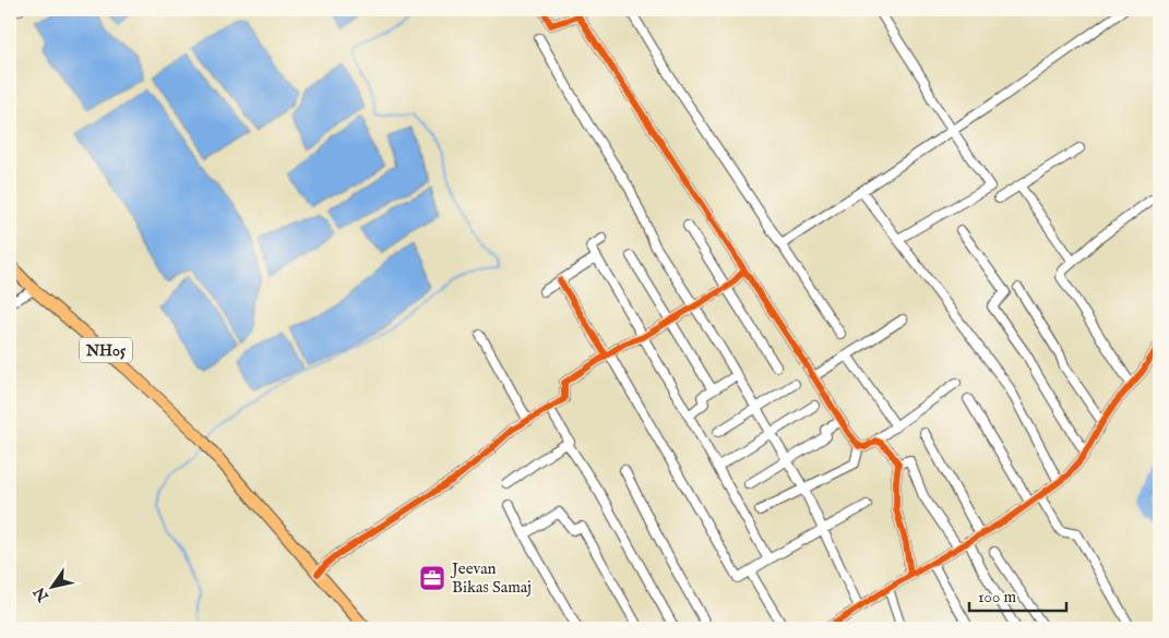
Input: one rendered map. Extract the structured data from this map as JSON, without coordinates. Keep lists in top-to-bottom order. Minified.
{"streets":{"main road":["NH05"]},"places":{"office":["Jeevan Bikas Samaj"]},"scale_bar":"100 m","north":"bottom left"}
